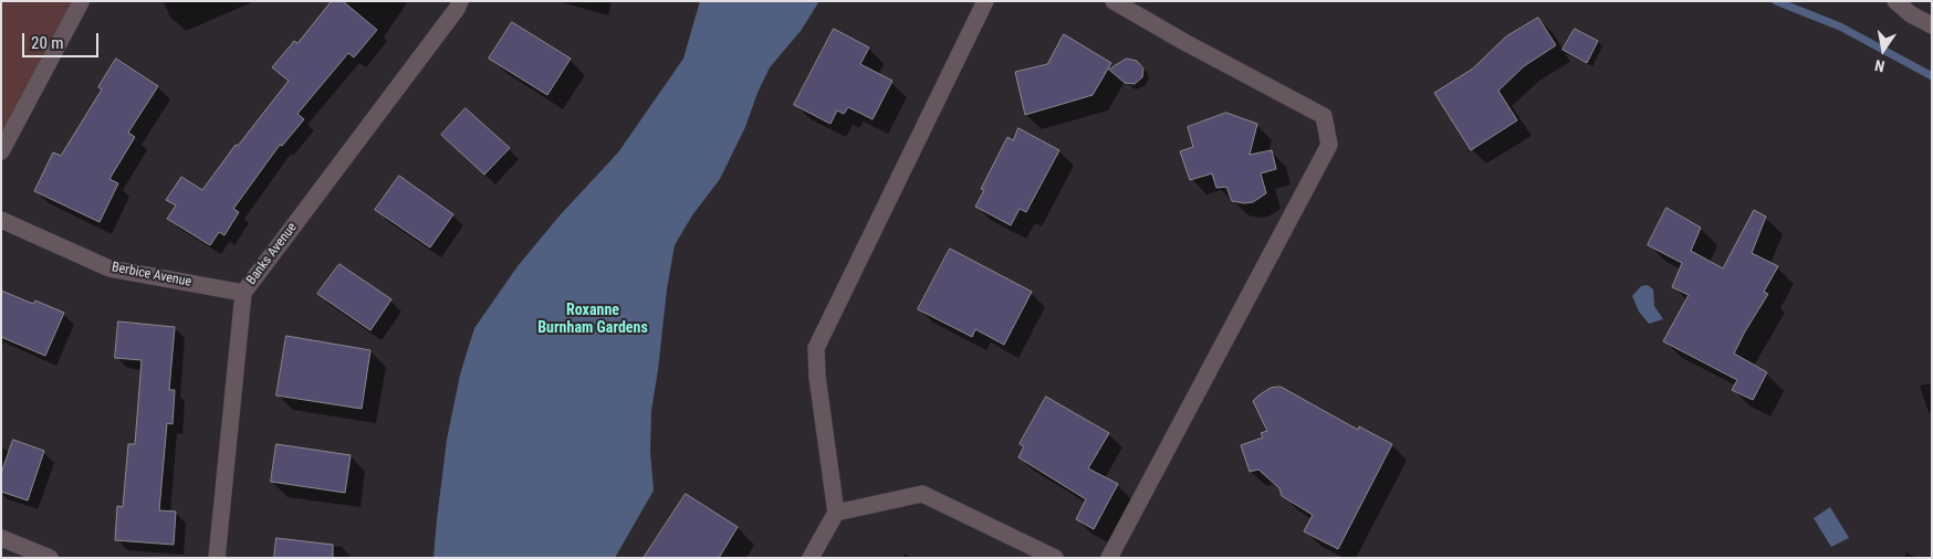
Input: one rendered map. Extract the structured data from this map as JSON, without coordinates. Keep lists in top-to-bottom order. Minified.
{"streets":{"street":["Banks Avenue","Berbice Avenue"]},"crossings":[["Banks Avenue","Berbice Avenue"]],"districts":["Roxanne Burnham Gardens"],"scale_bar":"20 m","north":"bottom"}
